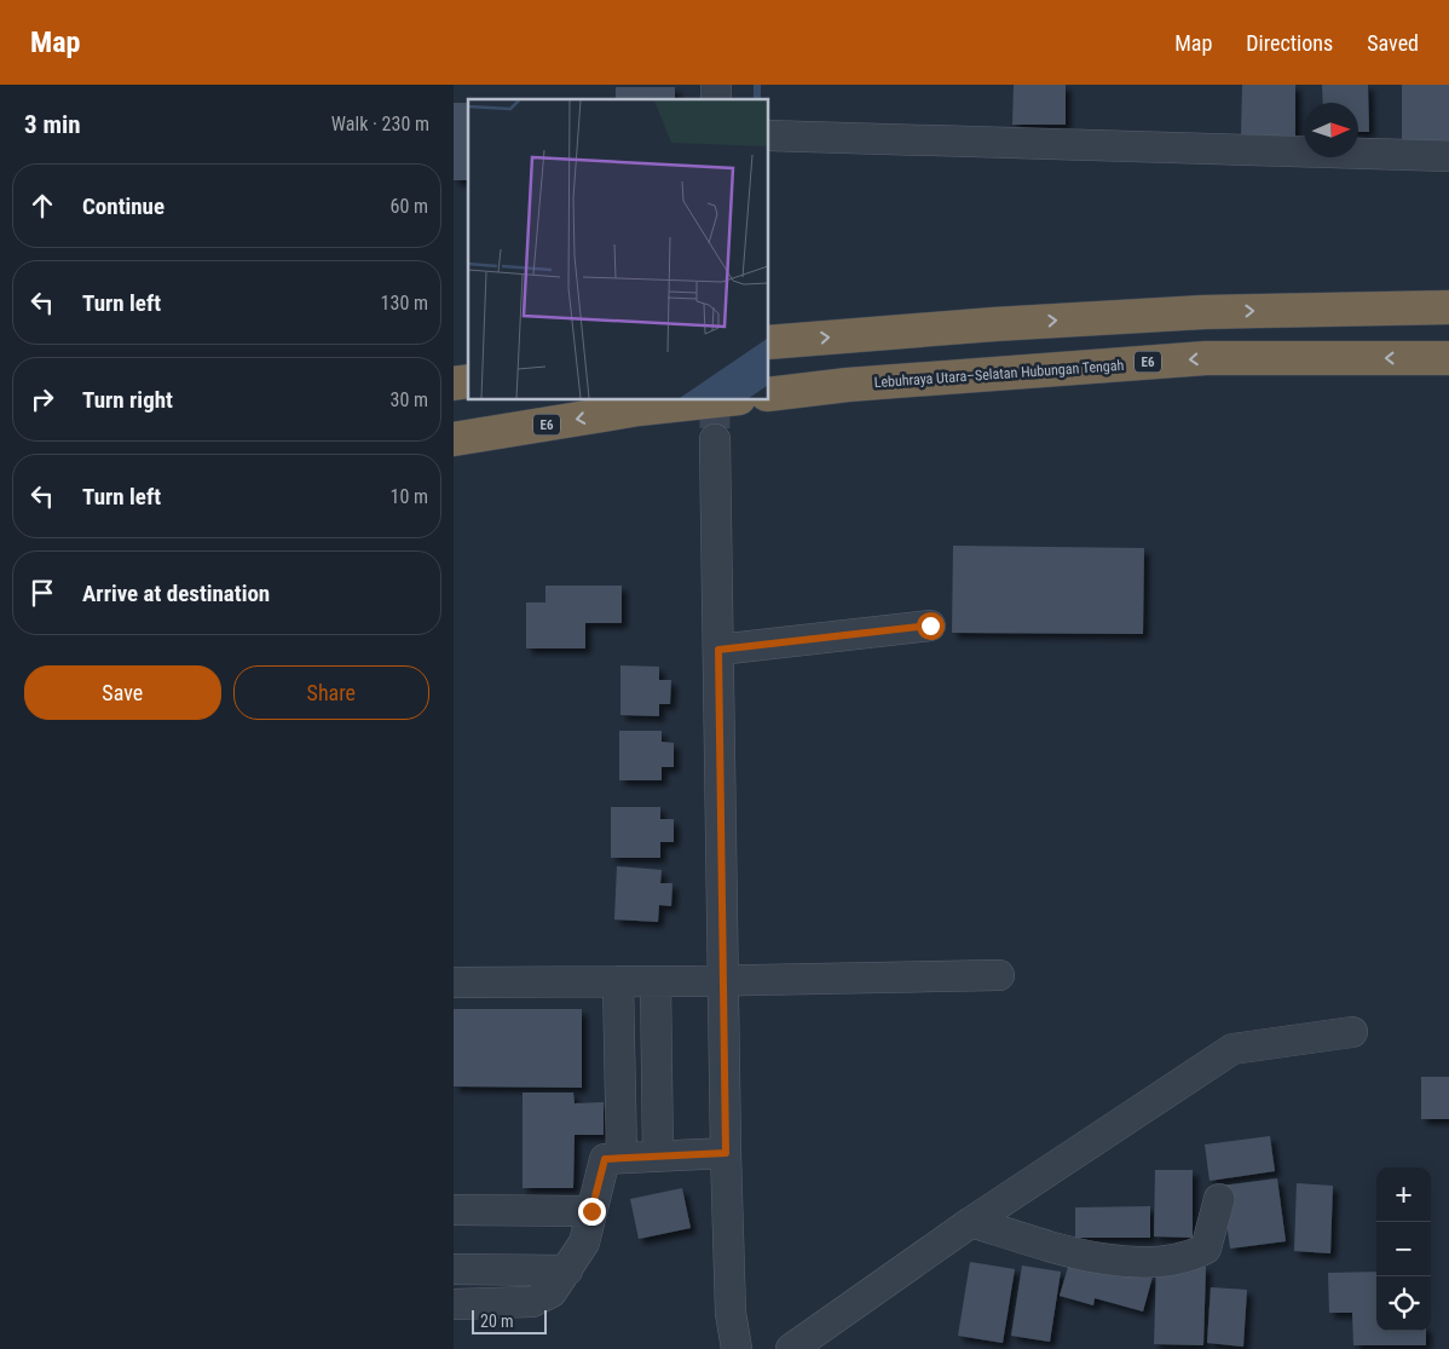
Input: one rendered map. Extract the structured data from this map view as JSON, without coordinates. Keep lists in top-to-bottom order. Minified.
{"streets":{"highway":["E6","Lebuhraya Utara–Selatan Hubungan Tengah"]},"scale_bar":"20 m","north":"right","page":{"header":"Map","nav":["Map","Directions","Saved"],"heading":["3 min","Walk · 230 m"],"list":[["Continue","60 m"],["Turn left","130 m"],["Turn right","30 m"],["Turn left","10 m"],"Arrive at destination"],"buttons":["Save","Share"],"map_buttons":["+","−"],"scale":"20 m"}}
